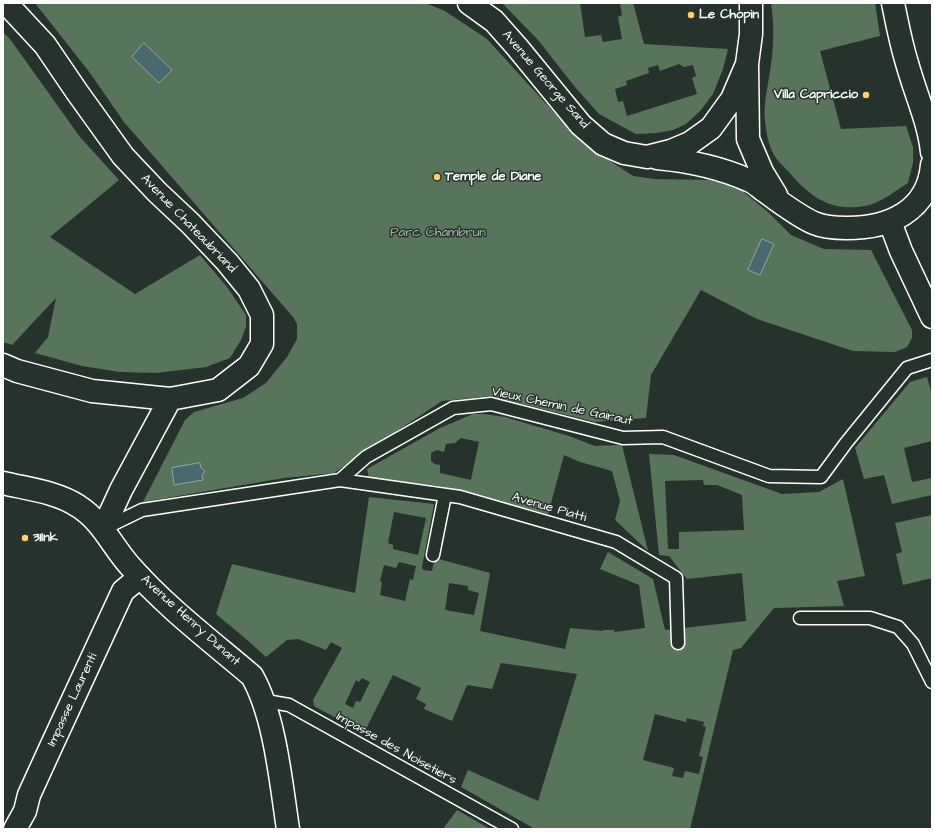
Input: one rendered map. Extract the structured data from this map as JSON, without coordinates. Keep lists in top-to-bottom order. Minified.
{"streets":{"street":["Avenue George Sand","Avenue Chateaubriand","Avenue Henry Dunant","Impasse Laurenti"],"lane":["Vieux Chemin de Gairaut","Avenue Piatti","Impasse des Noisetiers"]},"crossings":[["Vieux Chemin de Gairaut","Avenue Piatti"],["Avenue Piatti","Avenue Henry Dunant"],["Avenue Henry Dunant","Impasse Laurenti"],["Avenue Henry Dunant","Impasse des Noisetiers"]],"parks":["Parc Chambrun"],"places":["Le Chopin","Villa Capriccio","Temple de Diane","31Ink"]}
